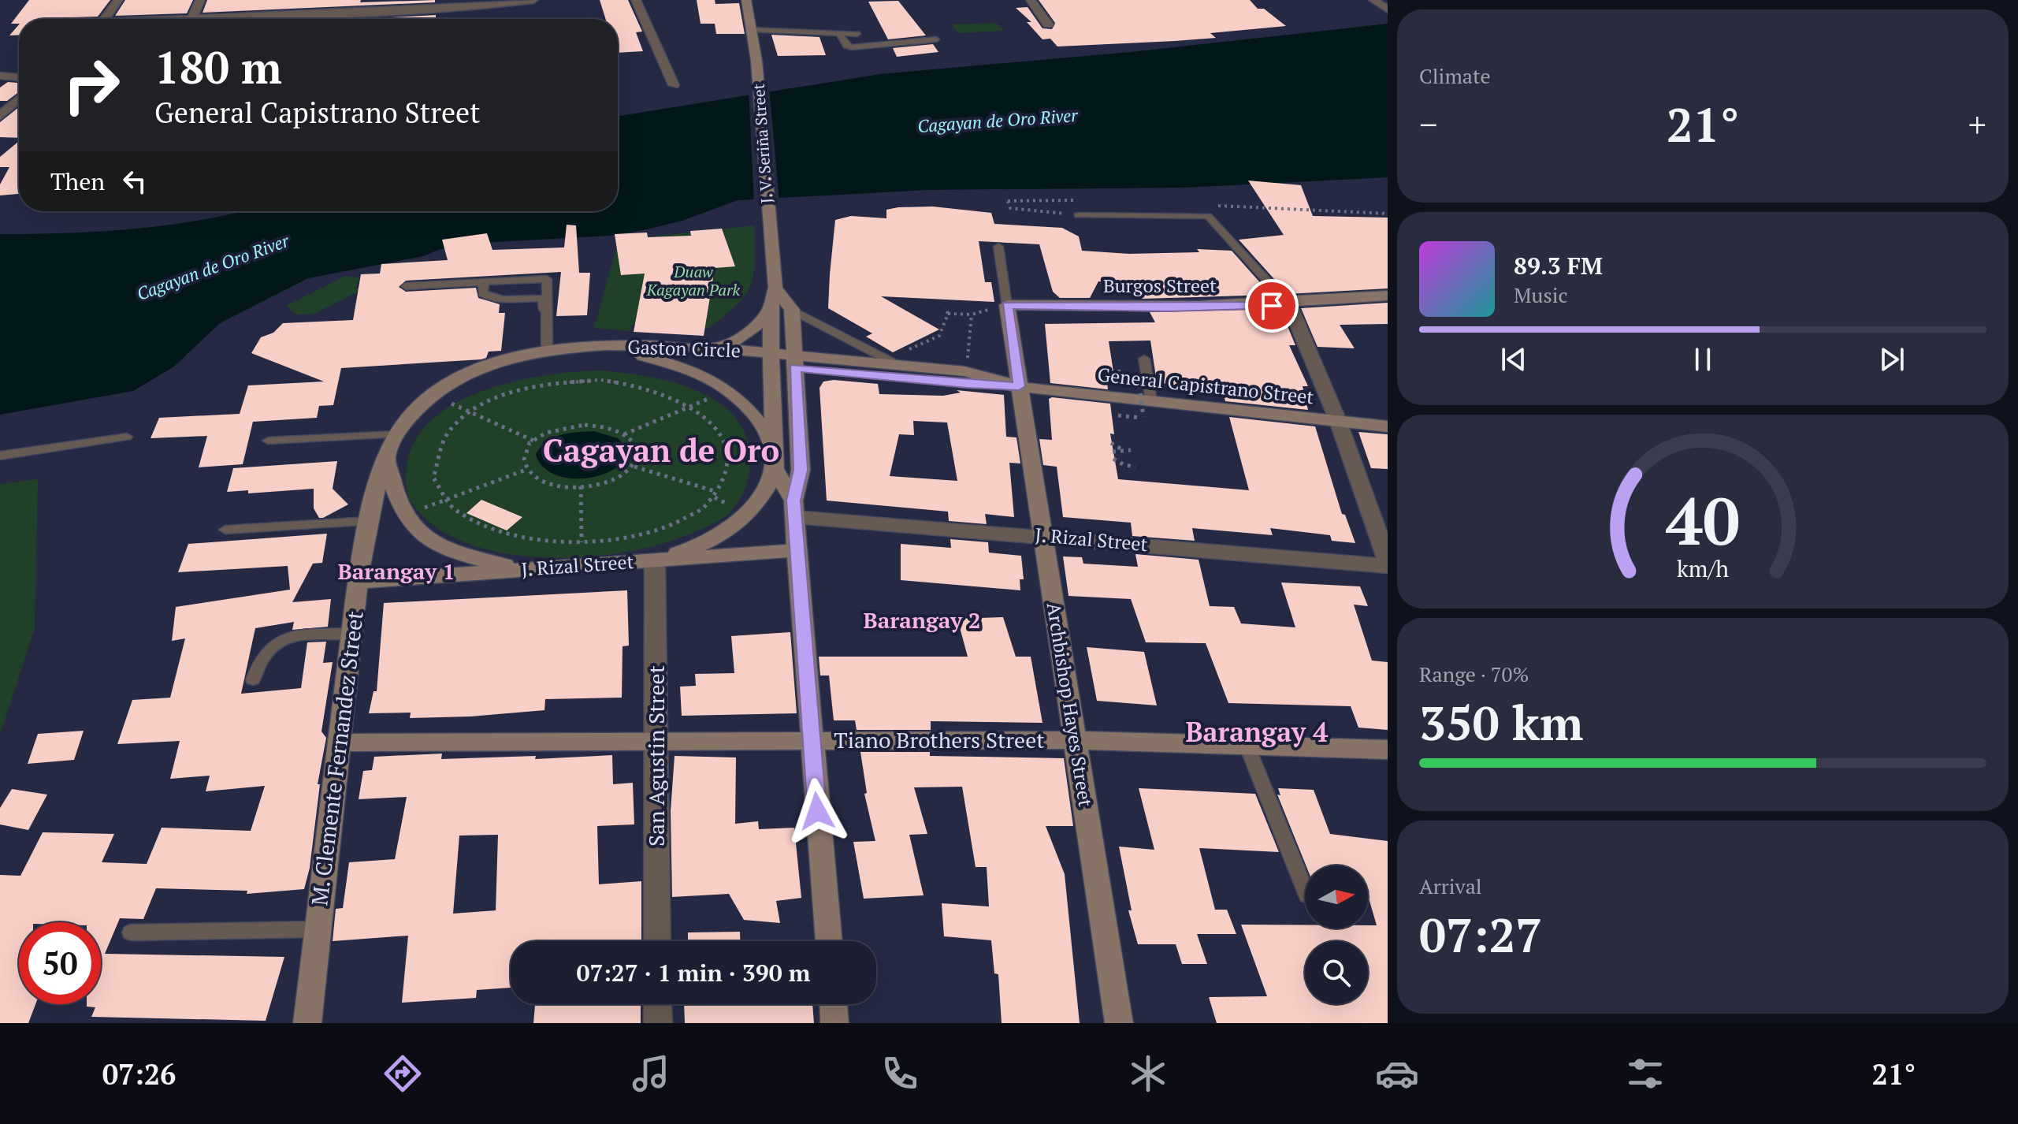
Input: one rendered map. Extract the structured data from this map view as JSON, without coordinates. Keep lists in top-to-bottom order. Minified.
{"streets":{"street":["J. V. Seriña Street","Burgos Street","Gaston Circle","General Capistrano Street","J. Rizal Street","Archbishop Hayes Street","Tiano Brothers Street","San Agustin Street","M. Clemente Fernandez Street"]},"crossings":[["J. V. Seriña Street","Gaston Circle"],["Burgos Street","Archbishop Hayes Street"],["Gaston Circle","M. Clemente Fernandez Street"],["General Capistrano Street","Archbishop Hayes Street"],["J. Rizal Street","Archbishop Hayes Street"],["J. Rizal Street","San Agustin Street"],["J. Rizal Street","M. Clemente Fernandez Street"],["Archbishop Hayes Street","Tiano Brothers Street"],["Tiano Brothers Street","San Agustin Street"],["Tiano Brothers Street","M. Clemente Fernandez Street"]],"districts":["Cagayan de Oro","Barangay 1","Barangay 2","Barangay 4"],"water":["Cagayan de Oro River"],"parks":["Duaw Kagayan Park"],"north":"right","page":{"tile":["Climate",["Range · 70%","350 km"],["Arrival","07:27"]],"turn":["180 m","General Capistrano Street"],"heat":["−","21°","+"],"then":"Then","song":["89.3 FM","Music"],"limit":"50","trip":"07:27 · 1 min · 390 m","tabs":["07:26","21°"],"gauge":["40","km/h"]}}
